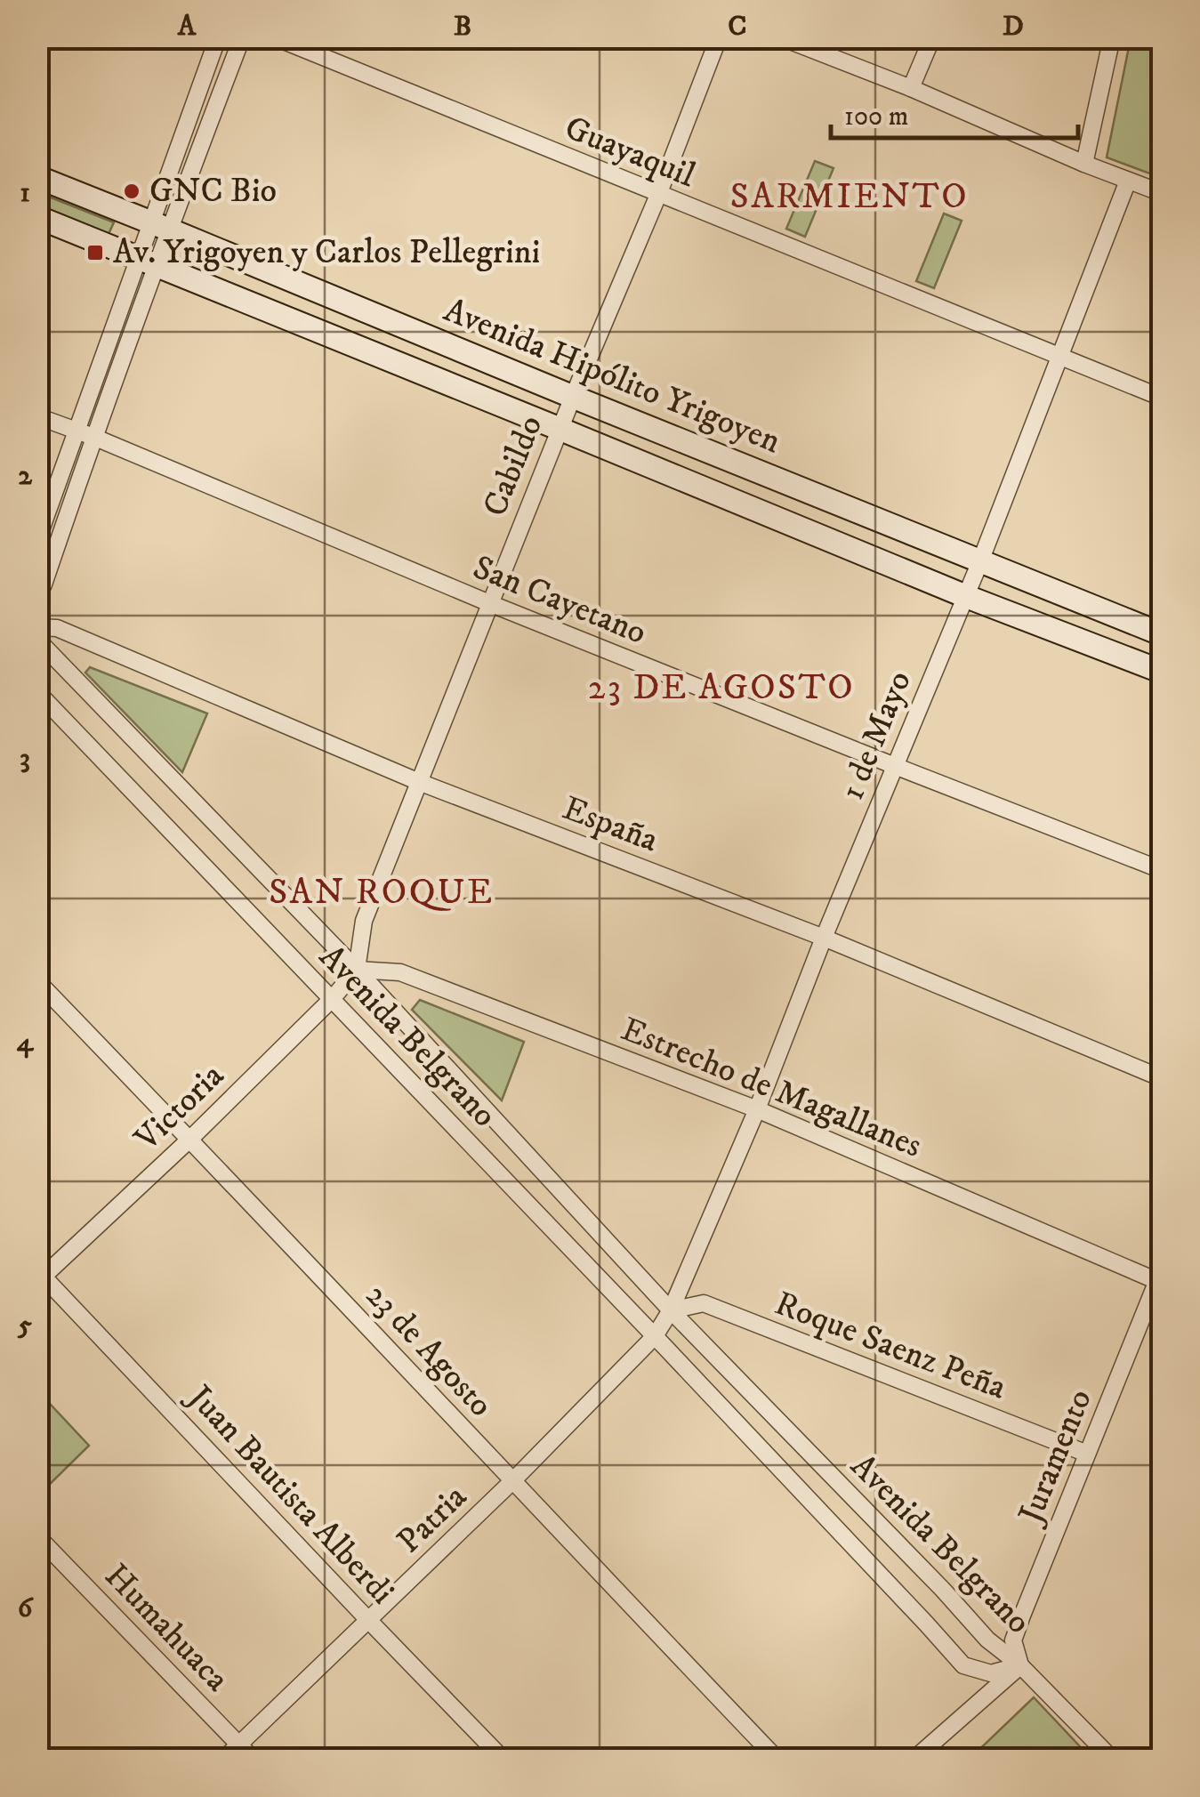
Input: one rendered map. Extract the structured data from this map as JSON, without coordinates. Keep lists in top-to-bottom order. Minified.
{"streets":{"street":["Guayaquil","Avenida Hipólito Yrigoyen","Cabildo","San Cayetano","1 de Mayo","España","Avenida Belgrano","Estrecho de Magallanes","Victoria","Roque Saenz Peña","23 de Agosto","Juramento","Juan Bautista Alberdi","Patria","Humahuaca"]},"crossings":[["Guayaquil","Cabildo"],["Guayaquil","1 de Mayo"],["Avenida Hipólito Yrigoyen","Cabildo"],["Avenida Hipólito Yrigoyen","1 de Mayo"],["Cabildo","San Cayetano"],["Cabildo","España"],["Cabildo","Avenida Belgrano"],["Cabildo","Estrecho de Magallanes"],["Cabildo","Victoria"],["San Cayetano","1 de Mayo"],["1 de Mayo","España"],["1 de Mayo","Avenida Belgrano"],["1 de Mayo","Estrecho de Magallanes"],["1 de Mayo","Roque Saenz Peña"],["1 de Mayo","Patria"],["Avenida Belgrano","Estrecho de Magallanes"],["Avenida Belgrano","Victoria"],["Avenida Belgrano","Roque Saenz Peña"],["Avenida Belgrano","Juramento"],["Avenida Belgrano","Patria"],["Estrecho de Magallanes","Victoria"],["Estrecho de Magallanes","Juramento"],["Victoria","23 de Agosto"],["Victoria","Juan Bautista Alberdi"],["Roque Saenz Peña","Juramento"],["Roque Saenz Peña","Patria"],["23 de Agosto","Patria"],["Juan Bautista Alberdi","Patria"],["Patria","Humahuaca"]],"districts":["SARMIENTO","23 DE AGOSTO","SAN ROQUE"],"places":{"other":["GNC Bio"],"transit":["Av. Yrigoyen y Carlos Pellegrini"]},"scale_bar":"100 m","grid":{"columns":["A","B","C","D"],"rows":["1","2","3","4","5","6"]}}
